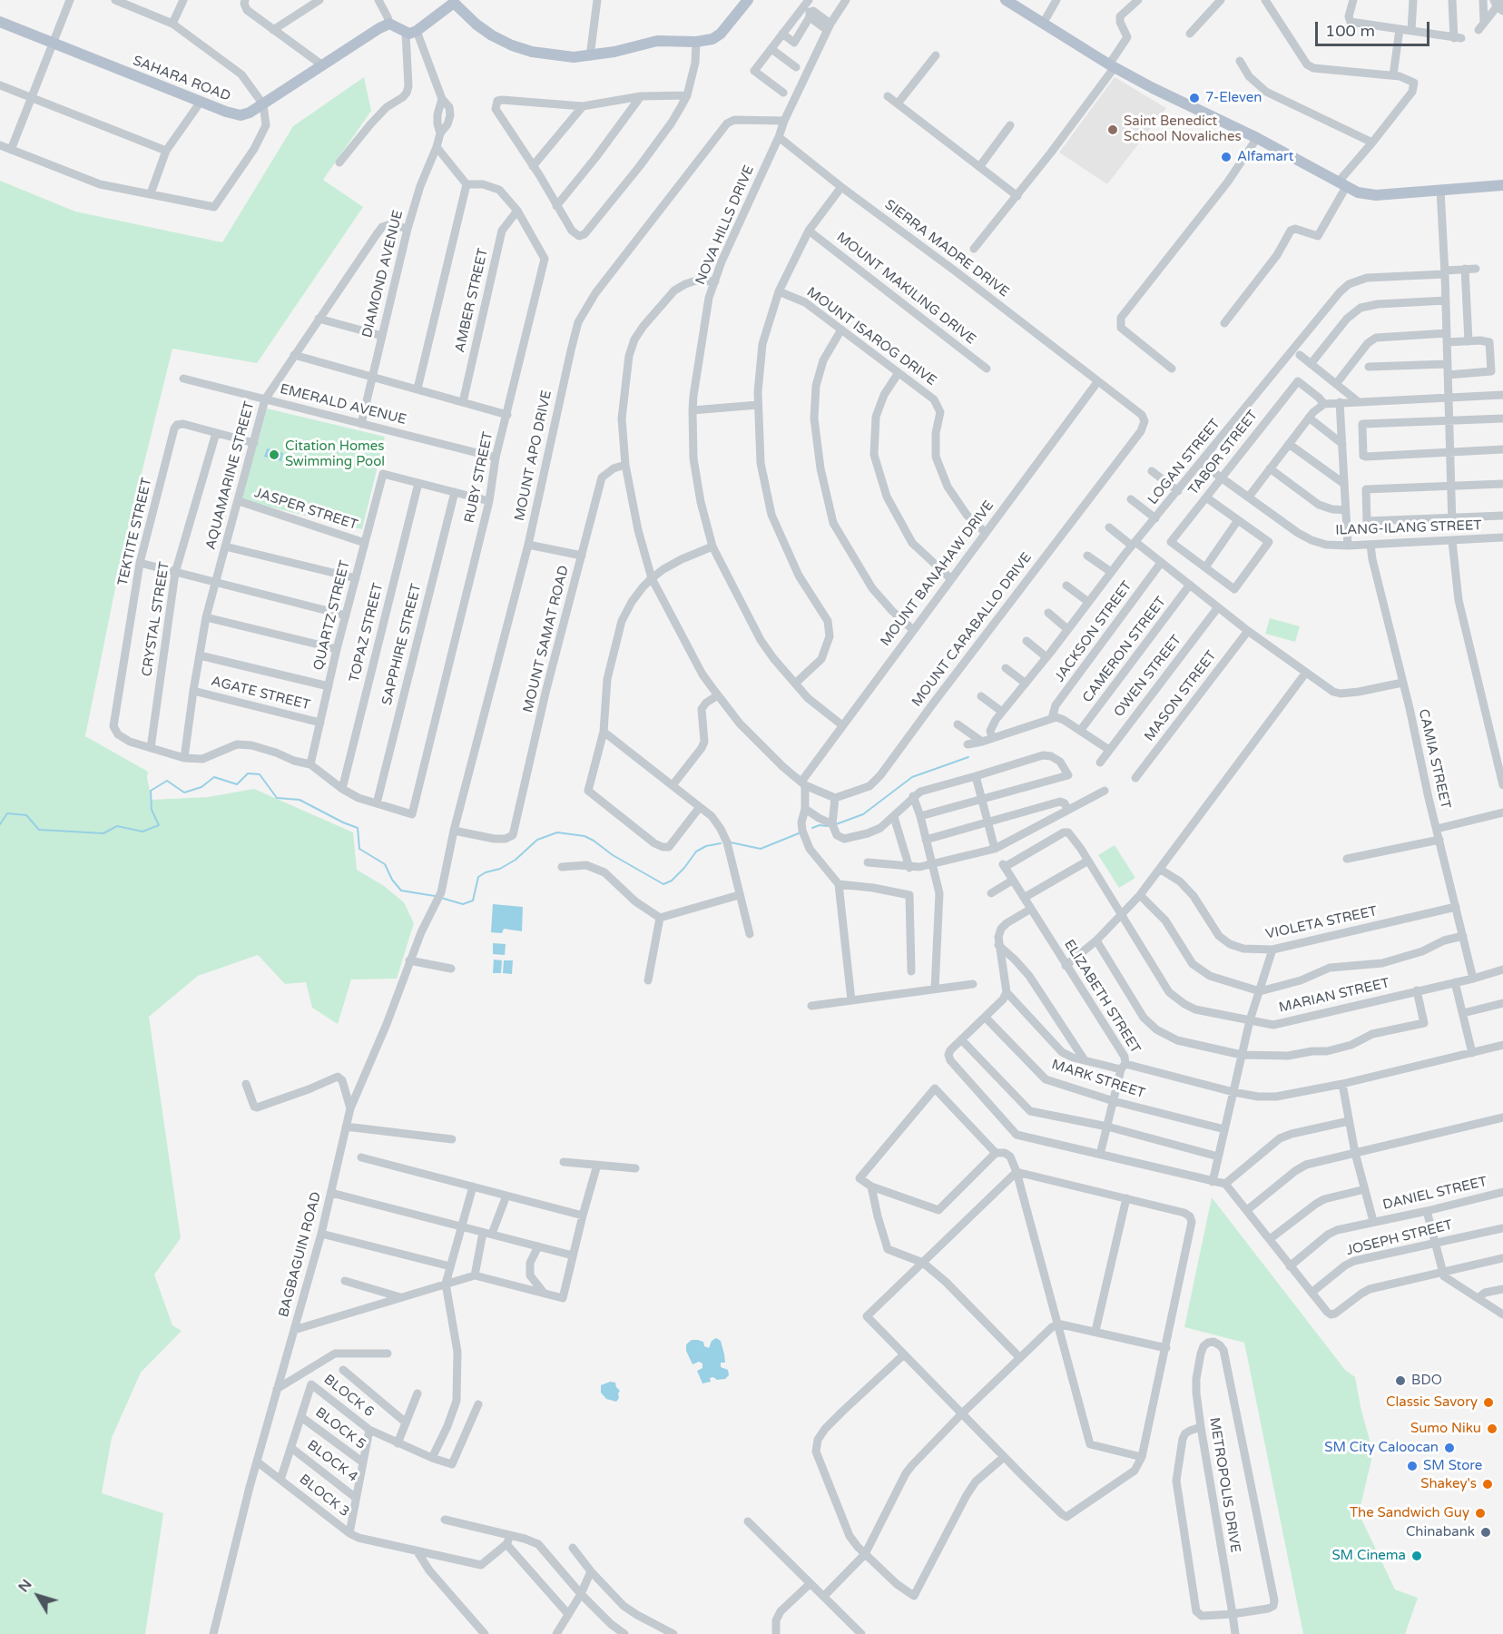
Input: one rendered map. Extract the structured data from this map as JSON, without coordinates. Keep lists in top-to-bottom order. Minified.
{"streets":{"main road":["SAHARA ROAD"],"street":["NOVA HILLS DRIVE","SIERRA MADRE DRIVE","DIAMOND AVENUE","MOUNT MAKILING DRIVE","AMBER STREET","MOUNT ISAROG DRIVE","EMERALD AVENUE","TABOR STREET","MOUNT APO DRIVE","LOGAN STREET","AQUAMARINE STREET","RUBY STREET","JASPER STREET","ILANG-ILANG STREET","TEKTITE STREET","MOUNT BANAHAW DRIVE","QUARTZ STREET","CRYSTAL STREET","MOUNT CARABALLO DRIVE","JACKSON STREET","TOPAZ STREET","MOUNT SAMAT ROAD","SAPPHIRE STREET","CAMERON STREET","OWEN STREET","AGATE STREET","MASON STREET","CAMIA STREET","VIOLETA STREET","MARIAN STREET","ELIZABETH STREET","MARK STREET","DANIEL STREET","JOSEPH STREET","BAGBAGUIN ROAD","BLOCK 6","BLOCK 5","BLOCK 4","METROPOLIS DRIVE","BLOCK 3"]},"crossings":[["NOVA HILLS DRIVE","SIERRA MADRE DRIVE"],["NOVA HILLS DRIVE","MOUNT APO DRIVE"],["NOVA HILLS DRIVE","MOUNT BANAHAW DRIVE"],["SIERRA MADRE DRIVE","MOUNT BANAHAW DRIVE"],["SIERRA MADRE DRIVE","MOUNT CARABALLO DRIVE"],["DIAMOND AVENUE","EMERALD AVENUE"],["DIAMOND AVENUE","AQUAMARINE STREET"],["AMBER STREET","RUBY STREET"],["MOUNT ISAROG DRIVE","MOUNT BANAHAW DRIVE"],["EMERALD AVENUE","AQUAMARINE STREET"],["EMERALD AVENUE","RUBY STREET"],["TABOR STREET","ILANG-ILANG STREET"],["MOUNT APO DRIVE","MOUNT SAMAT ROAD"],["MOUNT APO DRIVE","BAGBAGUIN ROAD"],["LOGAN STREET","ILANG-ILANG STREET"],["AQUAMARINE STREET","JASPER STREET"],["AQUAMARINE STREET","TEKTITE STREET"],["AQUAMARINE STREET","AGATE STREET"],["RUBY STREET","SAPPHIRE STREET"],["JASPER STREET","QUARTZ STREET"],["ILANG-ILANG STREET","CAMIA STREET"],["TEKTITE STREET","CRYSTAL STREET"],["QUARTZ STREET","TOPAZ STREET"],["QUARTZ STREET","AGATE STREET"],["CAMIA STREET","VIOLETA STREET"],["CAMIA STREET","MARIAN STREET"],["MARIAN STREET","ELIZABETH STREET"],["BAGBAGUIN ROAD","BLOCK 3"],["BLOCK 6","BLOCK 5"]],"places":["7-Eleven","Saint Benedict School Novaliches","Alfamart","Citation Homes Swimming Pool","BDO","Classic Savory","Sumo Niku","SM City Caloocan","SM Store","Shakey's","The Sandwich Guy","Chinabank","SM Cinema"],"scale_bar":"100 m","north":"top left"}
